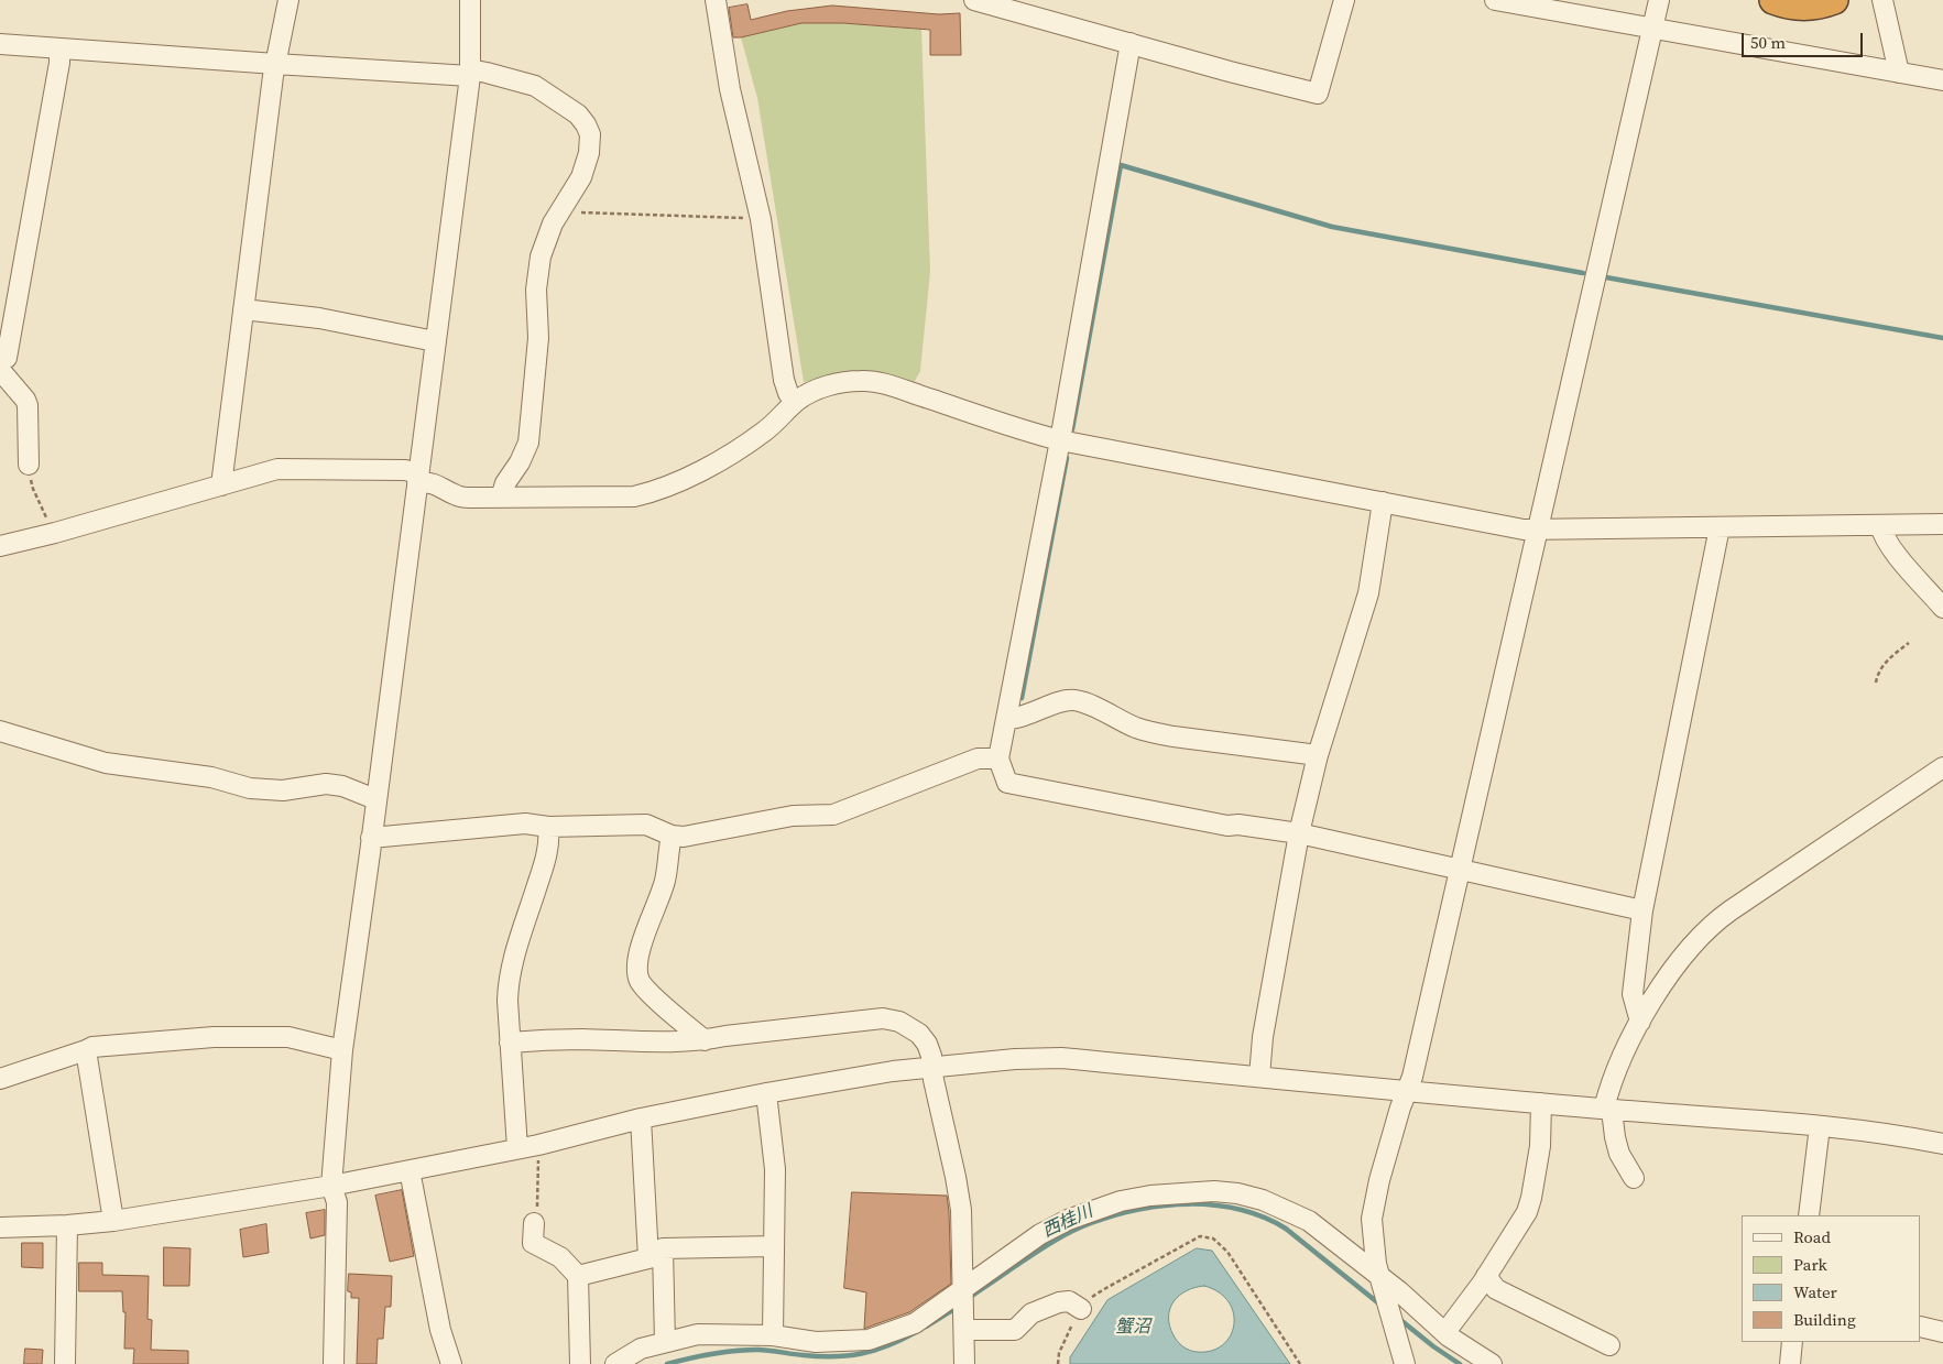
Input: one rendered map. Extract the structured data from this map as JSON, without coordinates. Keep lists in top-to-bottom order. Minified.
{"water":["西桂川","蟹沼"],"legend":["Road","Park","Water","Building"],"scale_bar":"50 m"}
